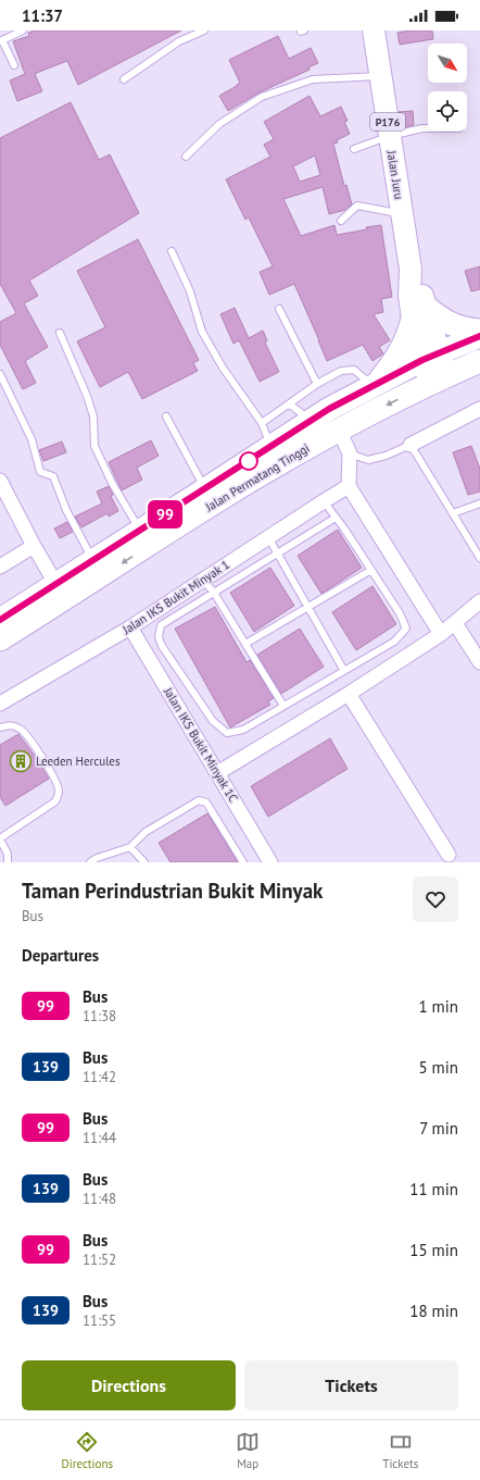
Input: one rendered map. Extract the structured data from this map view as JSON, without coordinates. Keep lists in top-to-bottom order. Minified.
{"streets":{"highway":["Jalan Permatang Tinggi"],"main road":["P176","Jalan Juru"],"street":["Jalan IKS Bukit Minyak 1","Jalan IKS Bukit Minyak 1C"]},"crossings":[["Jalan Juru","Jalan Permatang Tinggi"],["Jalan IKS Bukit Minyak 1","Jalan IKS Bukit Minyak 1C"]],"places":{"building":["Leeden Hercules"]},"lines":["bus line 99"],"north":"bottom right","page":{"status":"11:37","on_map":"99","heading":[["Taman Perindustrian Bukit Minyak","Bus"],"Departures"],"list":[{"mark":"99","name":"Bus","note":"11:38","value":"1 min"},{"mark":"139","name":"Bus","note":"11:42","value":"5 min"},{"mark":"99","name":"Bus","note":"11:44","value":"7 min"},{"mark":"139","name":"Bus","note":"11:48","value":"11 min"},{"mark":"99","name":"Bus","note":"11:52","value":"15 min"},{"mark":"139","name":"Bus","note":"11:55","value":"18 min"}],"buttons":["Directions","Tickets"],"tabs":["Directions","Map","Tickets"]}}
